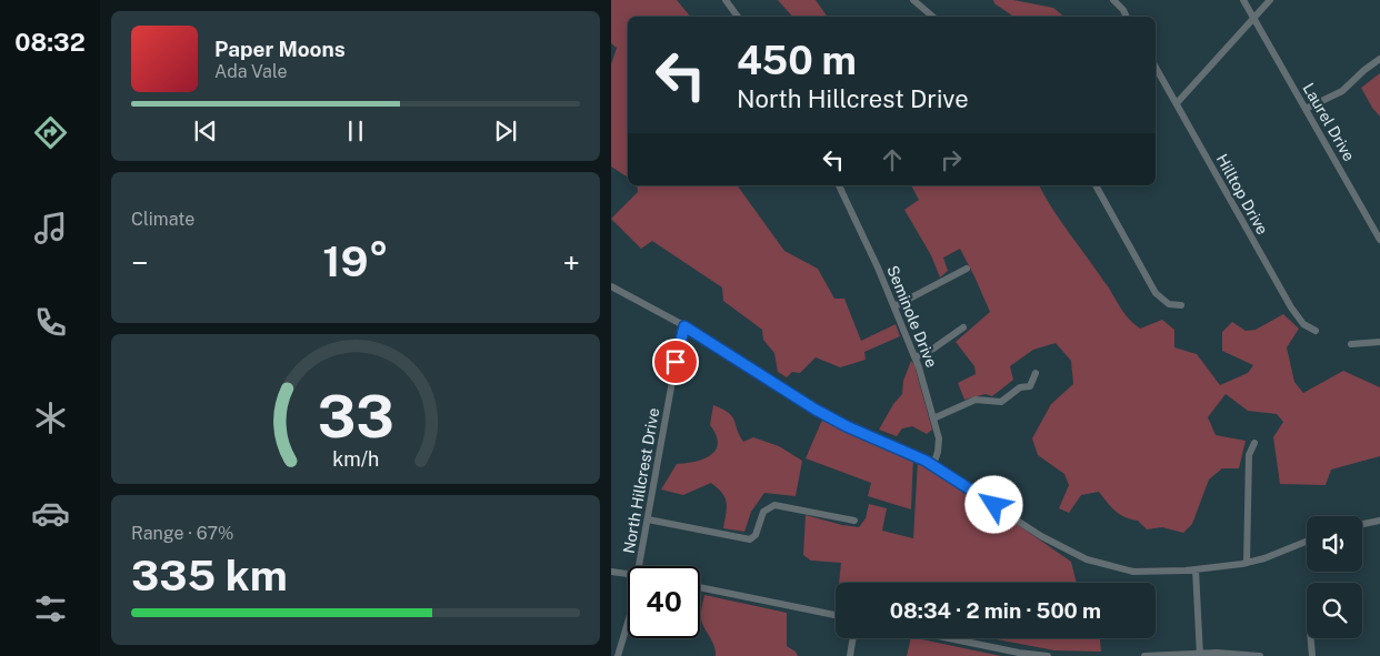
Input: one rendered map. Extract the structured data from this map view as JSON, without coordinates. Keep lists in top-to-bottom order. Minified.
{"streets":{"street":["Laurel Drive","Hilltop Drive","Seminole Drive","North Hillcrest Drive"]},"page":{"tabs":"08:32","turn":["450 m","North Hillcrest Drive"],"song":["Paper Moons","Ada Vale"],"tile":["Climate",["Range · 67%","335 km"]],"heat":["−","19°","+"],"limit":"40","trip":"08:34 · 2 min · 500 m","gauge":["33","km/h"]}}
